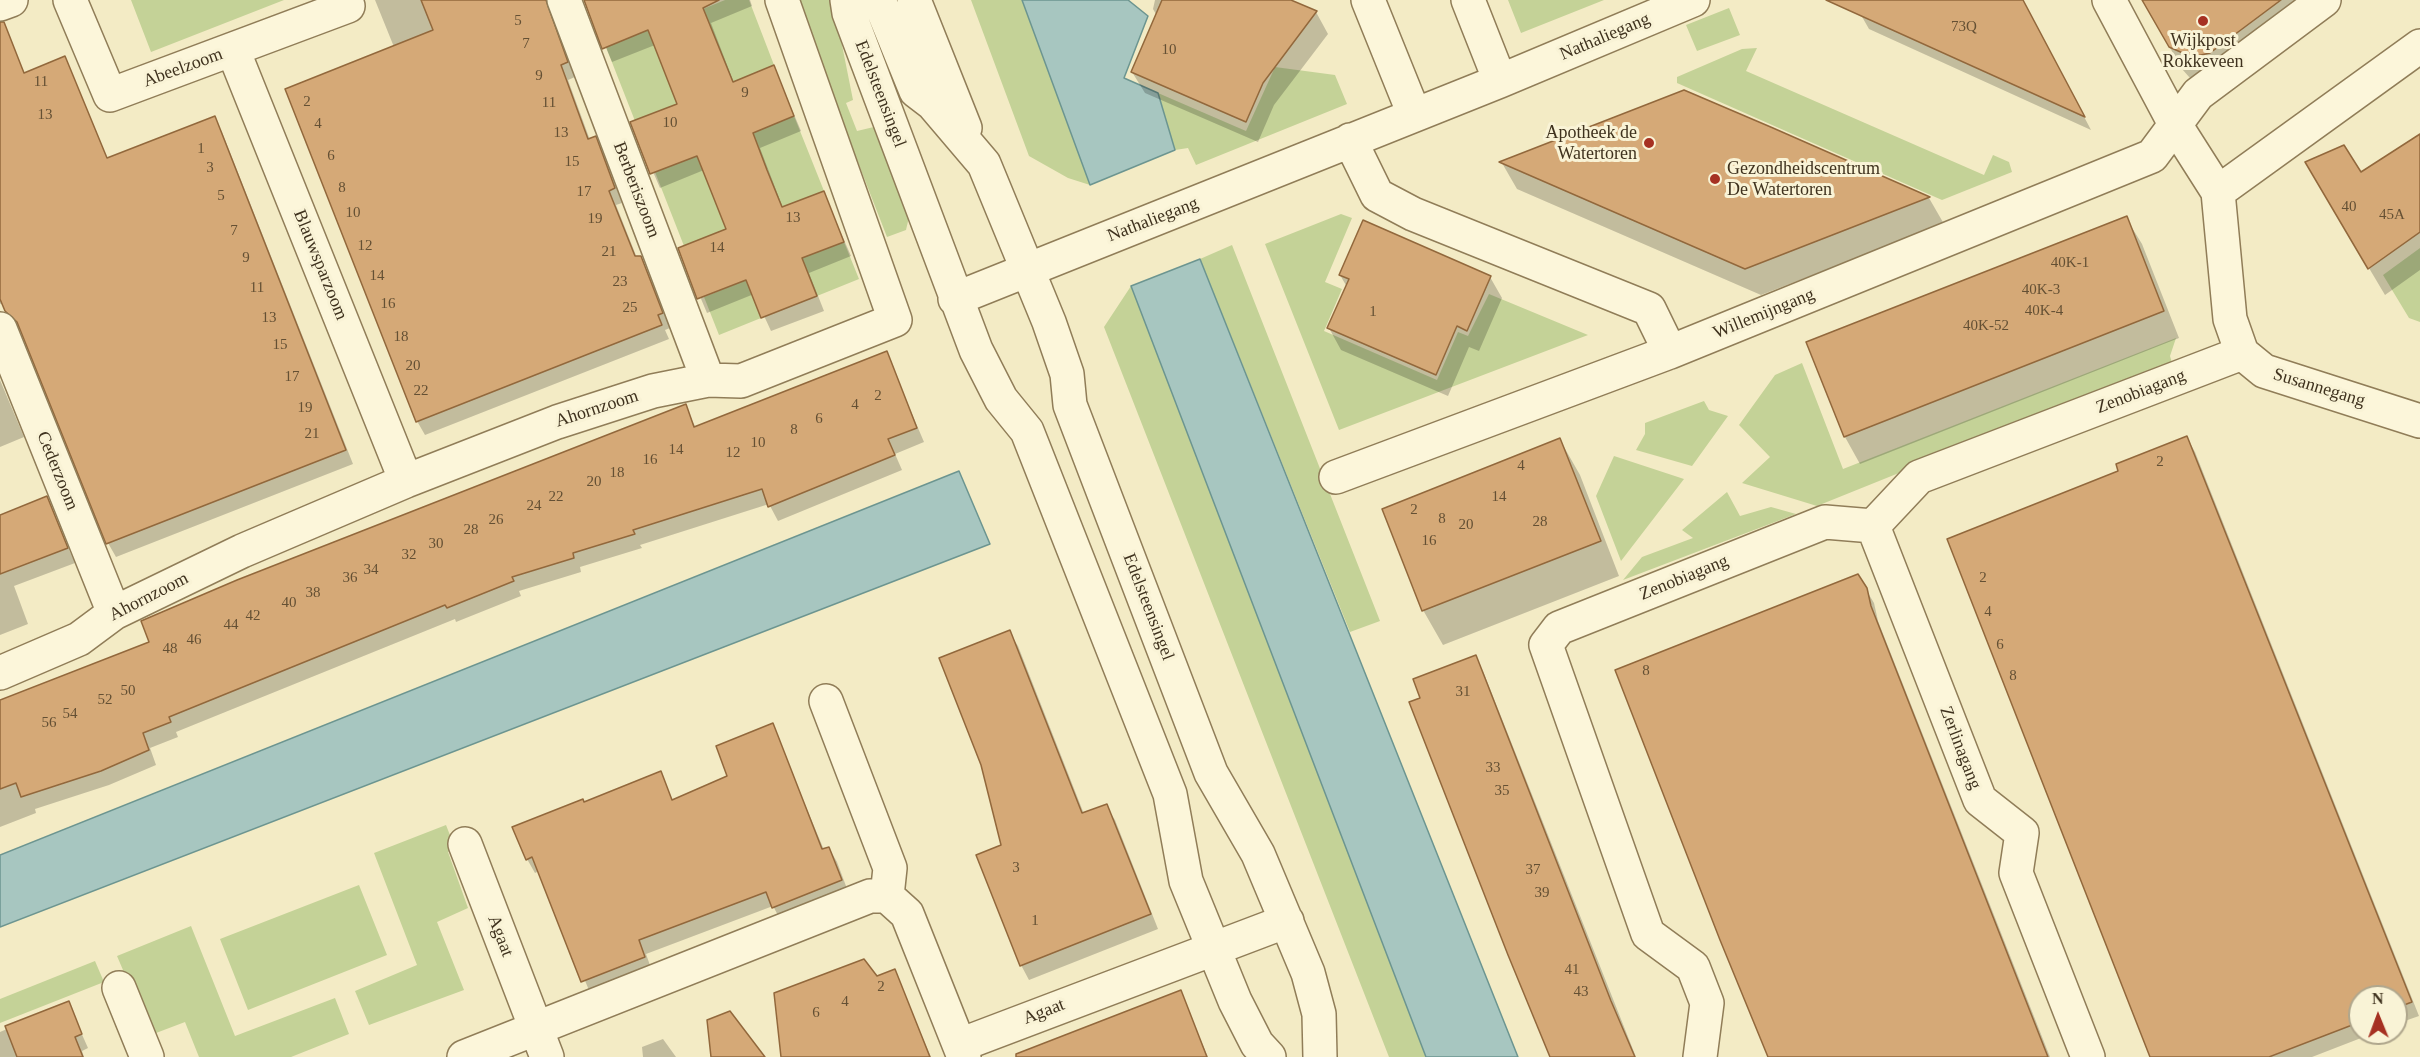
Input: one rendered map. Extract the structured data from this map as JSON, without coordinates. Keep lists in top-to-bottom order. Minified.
{"streets":{"street":["Nathaliegang","Abeelzoom","Edelsteensingel","Berberiszoom","Blauwsparzoom","Willemijngang","Susannegang","Zenobiagang","Ahornzoom","Cederzoom","Zerlinagang","Agaat"]},"crossings":[["Nathaliegang","Edelsteensingel"],["Abeelzoom","Blauwsparzoom"],["Edelsteensingel","Agaat"],["Berberiszoom","Ahornzoom"],["Blauwsparzoom","Ahornzoom"],["Susannegang","Zenobiagang"],["Zenobiagang","Zerlinagang"],["Ahornzoom","Cederzoom"]],"places":["Wijkpost Rokkeveen","Apotheek de Watertoren","Gezondheidscentrum De Watertoren"],"house_numbers":["5","73Q","7","10","9","11","9","2","11","13","10","4","13","1","6","15","3","8","17","5","40","10","45A","13","19","7","12","14","21","9","40K-1","14","23","11","40K-3","16","25","40K-4","1","13","40K-52","18","15","20","17","22","2","4","19","6","8","21","10","14","12","16","2","4","18","20","22","14","24","2","8","26","28","20","28","16","30","32","34","36","2","38","40","4","42","44","46","6","48","8","8","50","31","52","54","56","33","35","3","37","39","1","41","2","43","4","6"],"north":"top"}
